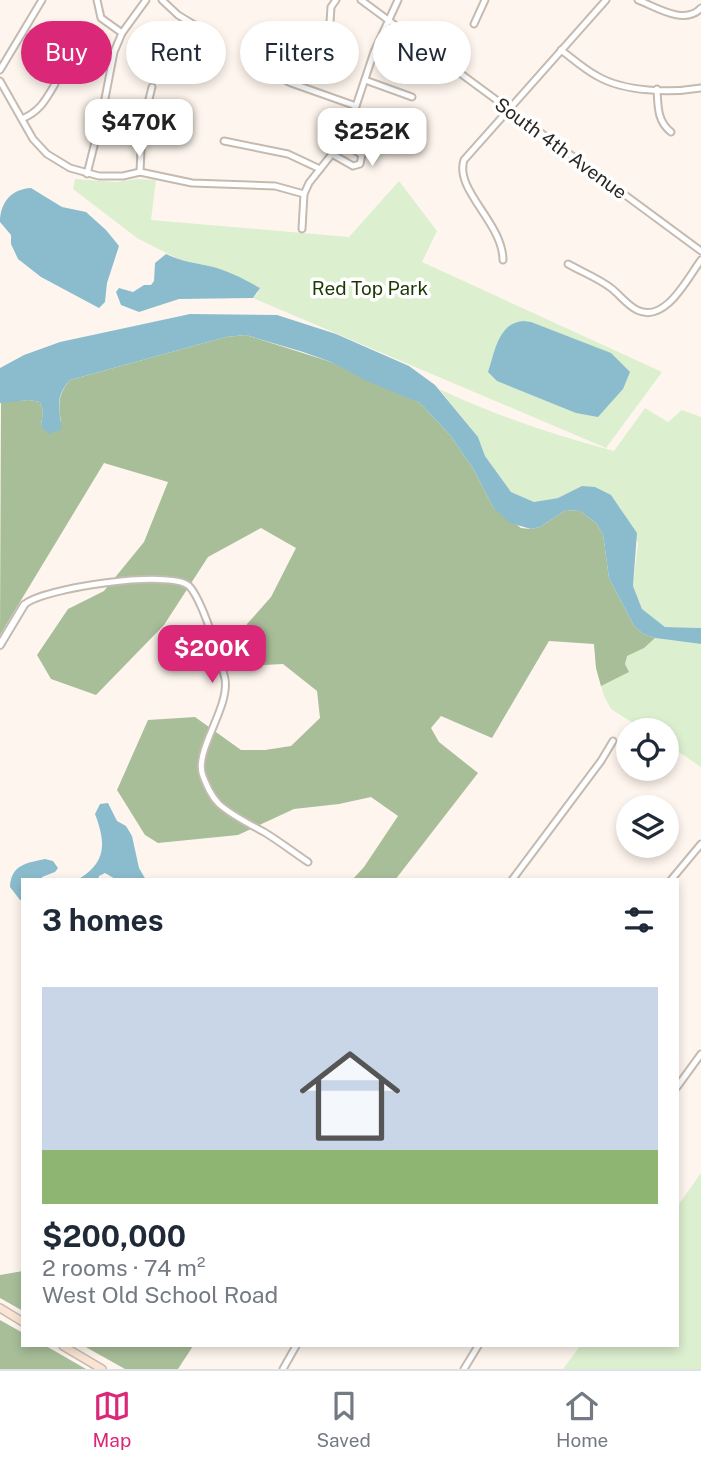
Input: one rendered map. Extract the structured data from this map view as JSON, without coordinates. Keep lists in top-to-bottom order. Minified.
{"streets":{"street":["South 4th Avenue"]},"parks":["Red Top Park"],"page":{"chip":["Buy","Rent","Filters","New"],"price":["$470K","$252K","$200K"],"heading":"3 homes","list":[{"name":"$200,000","note":"2 rooms · 74 m² · West Old School Road"}],"tabs":["Map","Saved","Home"]}}
